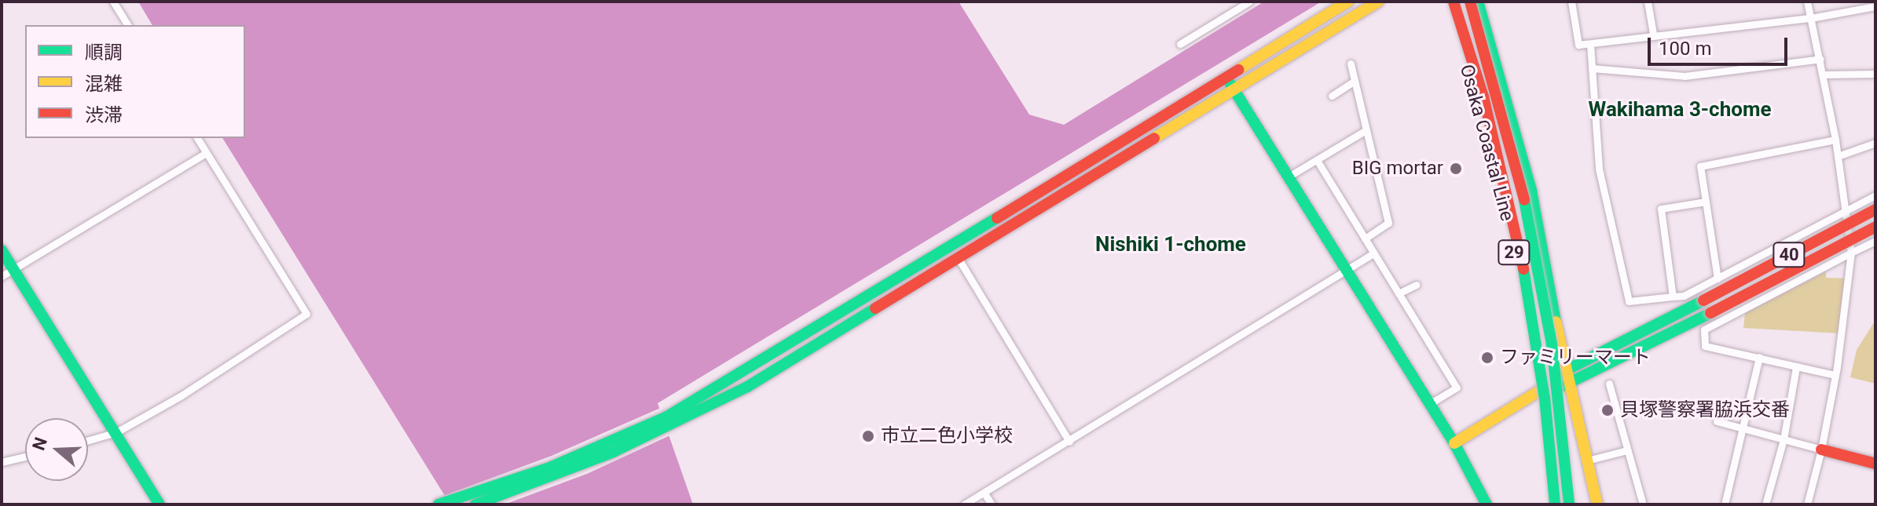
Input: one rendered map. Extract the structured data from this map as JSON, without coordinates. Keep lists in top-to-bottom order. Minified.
{"streets":{"main road":["Osaka Coastal Line","29","40"]},"crossings":[["Osaka Coastal Line","40"]],"districts":["Wakihama 3-chome","Nishiki 1-chome"],"places":["BIG mortar","ファミリーマート","貝塚警察署脇浜交番","市立二色小学校"],"legend":["順調","混雑","渋滞"],"scale_bar":"100 m","north":"left"}
